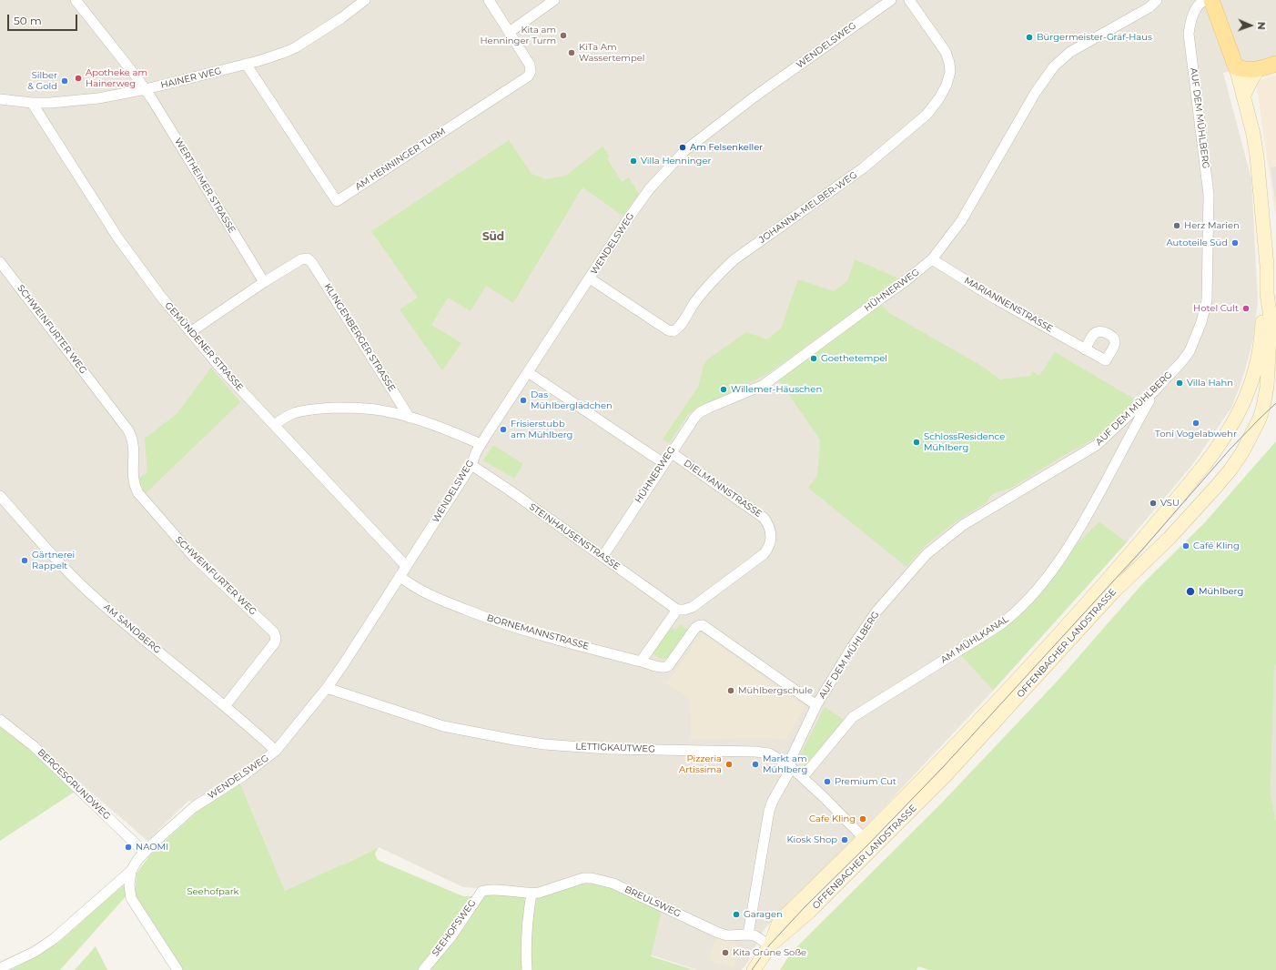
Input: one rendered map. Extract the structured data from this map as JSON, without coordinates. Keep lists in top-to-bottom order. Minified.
{"streets":{"main road":["OFFENBACHER LANDSTRASSE"],"street":["WENDELSWEG","HAINER WEG","AUF DEM MÜHLBERG","AM HENNINGER TURM","WERTHEIMER STRASSE","JOHANNA-MELBER-WEG","HÜHNERWEG","MARIANNENSTRASSE","SCHWEINFURTER WEG","KLINGENBERGER STRASSE","GEMÜNDENER STRASSE","DIELMANNSTRASSE","STEINHAUSENSTRASSE","AM SANDBERG","BORNEMANNSTRASSE","AM MÜHLKANAL","LETTIGKAUTWEG","BERGESGRUNDWEG","BREULSWEG","SEEHOFSWEG"]},"crossings":[["WENDELSWEG","JOHANNA-MELBER-WEG"],["WENDELSWEG","GEMÜNDENER STRASSE"],["WENDELSWEG","STEINHAUSENSTRASSE"],["WENDELSWEG","AM SANDBERG"],["WENDELSWEG","BORNEMANNSTRASSE"],["WENDELSWEG","LETTIGKAUTWEG"],["WENDELSWEG","BERGESGRUNDWEG"],["HAINER WEG","AM HENNINGER TURM"],["HAINER WEG","WERTHEIMER STRASSE"],["HAINER WEG","GEMÜNDENER STRASSE"],["AUF DEM MÜHLBERG","BORNEMANNSTRASSE"],["AUF DEM MÜHLBERG","AM MÜHLKANAL"],["AUF DEM MÜHLBERG","LETTIGKAUTWEG"],["AUF DEM MÜHLBERG","BREULSWEG"],["WERTHEIMER STRASSE","KLINGENBERGER STRASSE"],["HÜHNERWEG","MARIANNENSTRASSE"],["HÜHNERWEG","DIELMANNSTRASSE"],["HÜHNERWEG","STEINHAUSENSTRASSE"],["SCHWEINFURTER WEG","AM SANDBERG"],["DIELMANNSTRASSE","STEINHAUSENSTRASSE"],["AM MÜHLKANAL","LETTIGKAUTWEG"],["OFFENBACHER LANDSTRASSE","LETTIGKAUTWEG"],["BREULSWEG","SEEHOFSWEG"]],"districts":["Süd"],"parks":["Seehofpark"],"places":["Kita am Henninger Turm","Bürgermeister-Gräf-Haus","KiTa Am Wassertempel","Apotheke am Hainerweg","Silber & Gold","Am Felsenkeller","Villa Henninger","Herz Marien","Autoteile Süd","Hotel Cult","Goethetempel","Villa Hahn","Willemer-Häuschen","Das Mühlberglädchen","Toni Vogelabwehr","Frisierstubb am Mühlberg","SchlossResidence Mühlberg","VSU","Café Kling","Gärtnerei Rappelt","Mühlberg","Mühlbergschule","Pizzeria Artissima","Markt am Mühlberg","Premium Cut","Cafe Kling","Kiosk Shop","NAOMI","Garagen","Kita Grüne Soße"],"scale_bar":"50 m","north":"right"}
